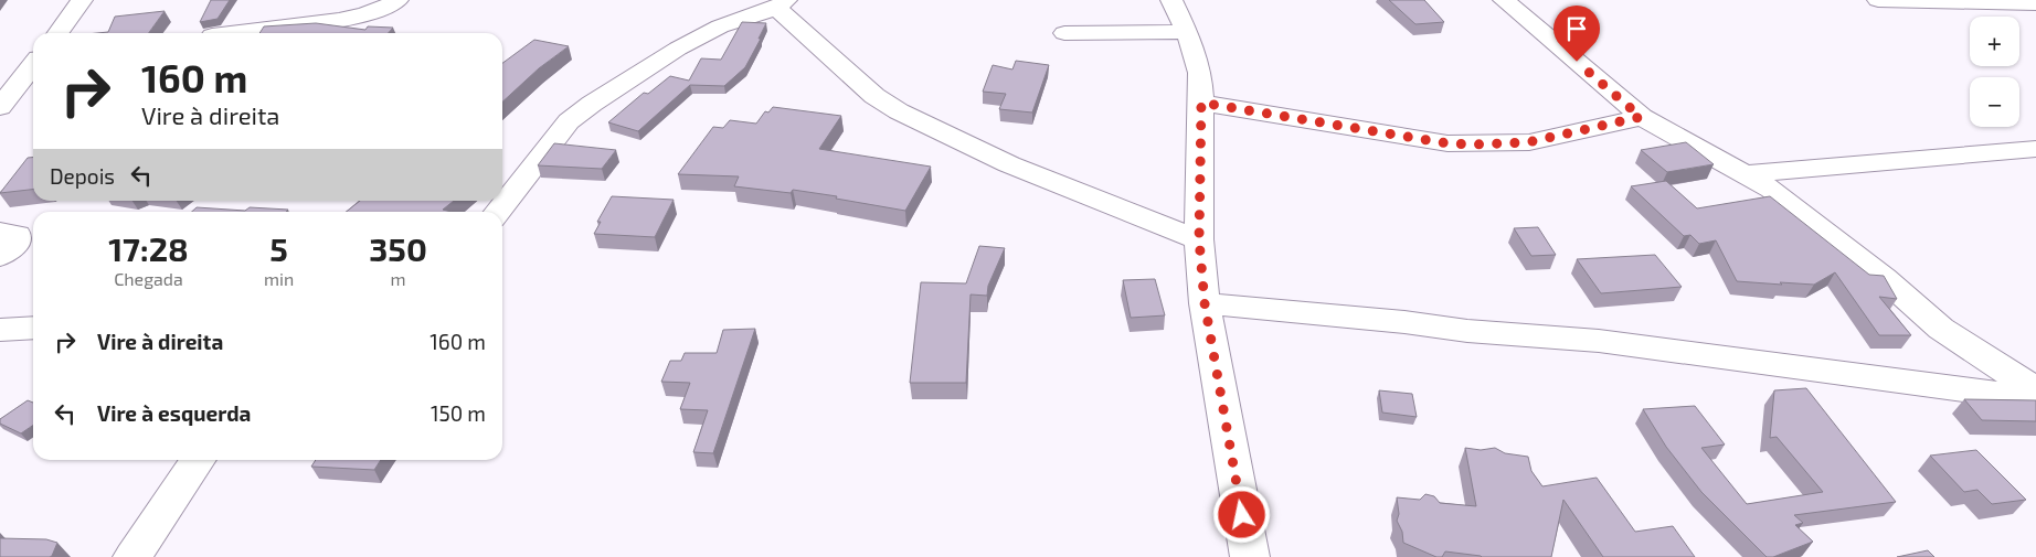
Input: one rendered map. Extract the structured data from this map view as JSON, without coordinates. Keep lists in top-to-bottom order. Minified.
{"page":{"map_buttons":["+","−"],"turn":["160 m","Vire à direita"],"then":"Depois","eta":["17:28","Chegada","5","min","350","m"],"list":[{"name":"Vire à direita","value":"160 m"},{"name":"Vire à esquerda","value":"150 m"}]}}
